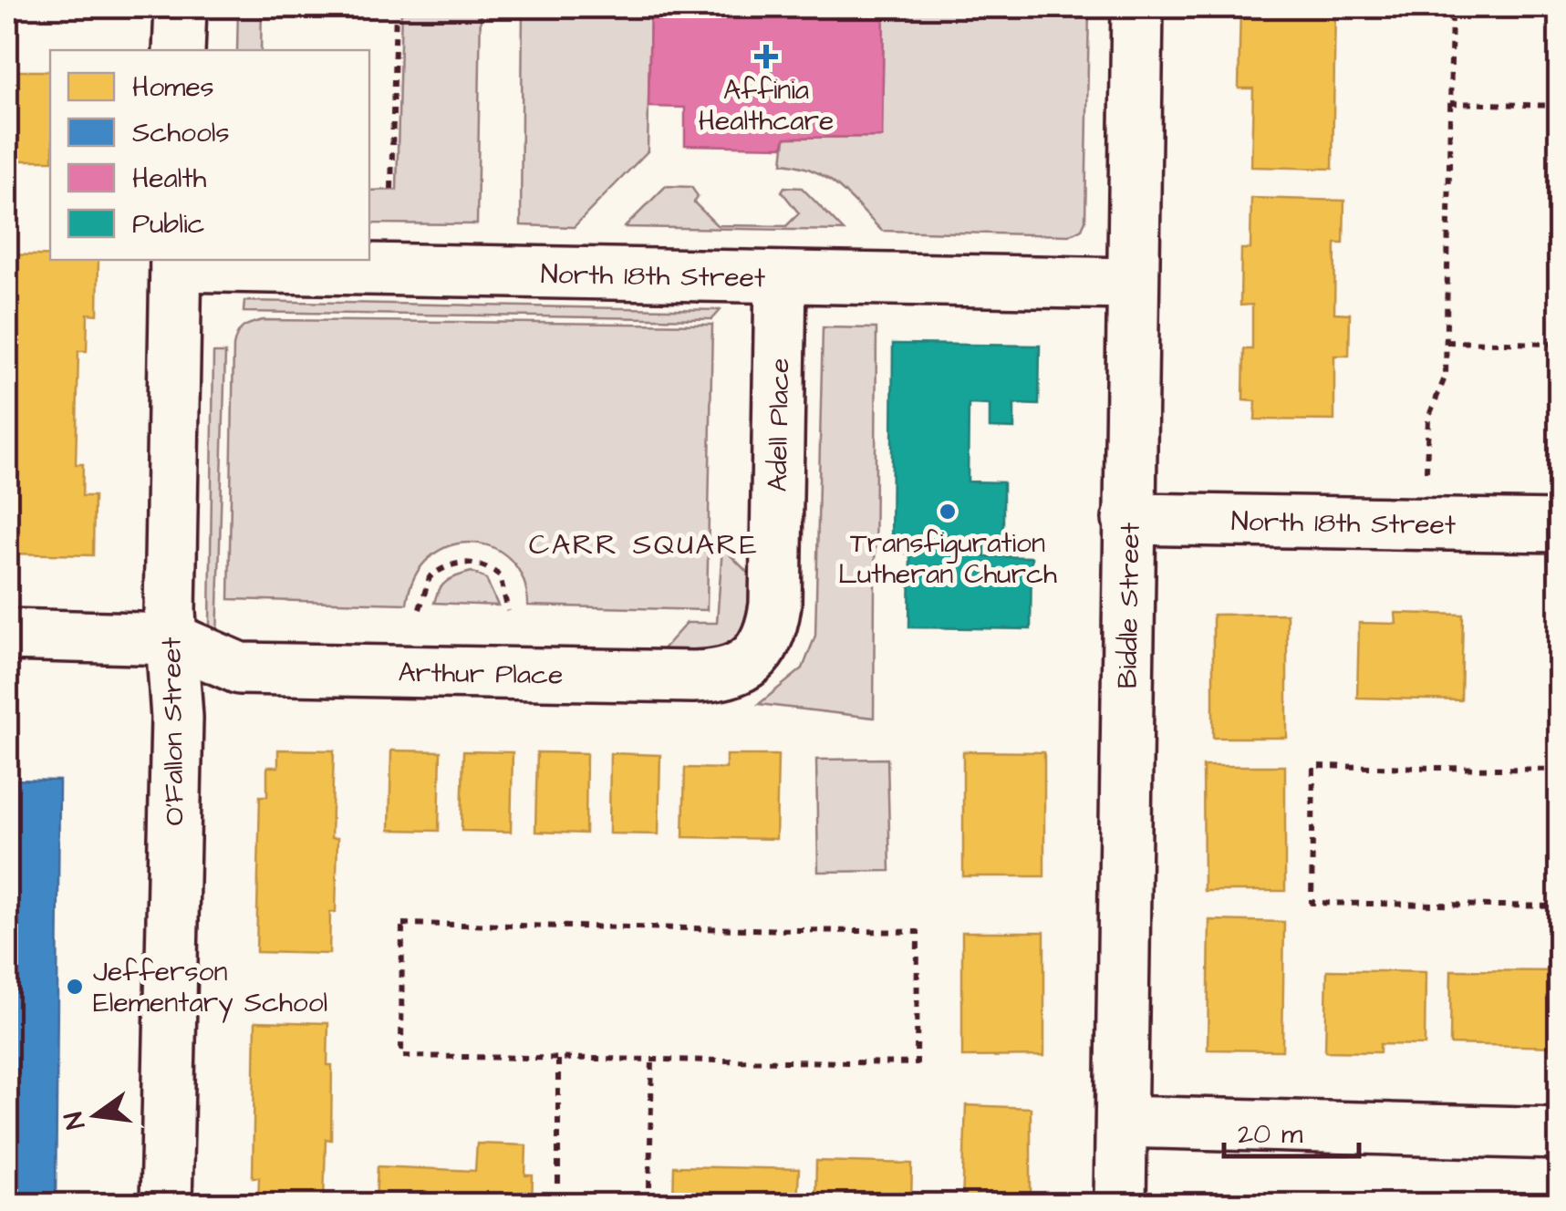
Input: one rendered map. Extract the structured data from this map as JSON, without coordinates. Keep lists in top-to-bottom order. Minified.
{"streets":{"street":["North 18th Street","Adell Place","Biddle Street","Arthur Place","O'Fallon Street"]},"crossings":[["North 18th Street","Adell Place"],["North 18th Street","Biddle Street"],["North 18th Street","O'Fallon Street"],["Adell Place","Arthur Place"],["Arthur Place","O'Fallon Street"]],"districts":["CARR SQUARE"],"places":{"health":["Affinia Healthcare"],"other":["Transfiguration Lutheran Church","Jefferson Elementary School"]},"legend":["Homes","Schools","Health","Public"],"scale_bar":"20 m","north":"left"}
